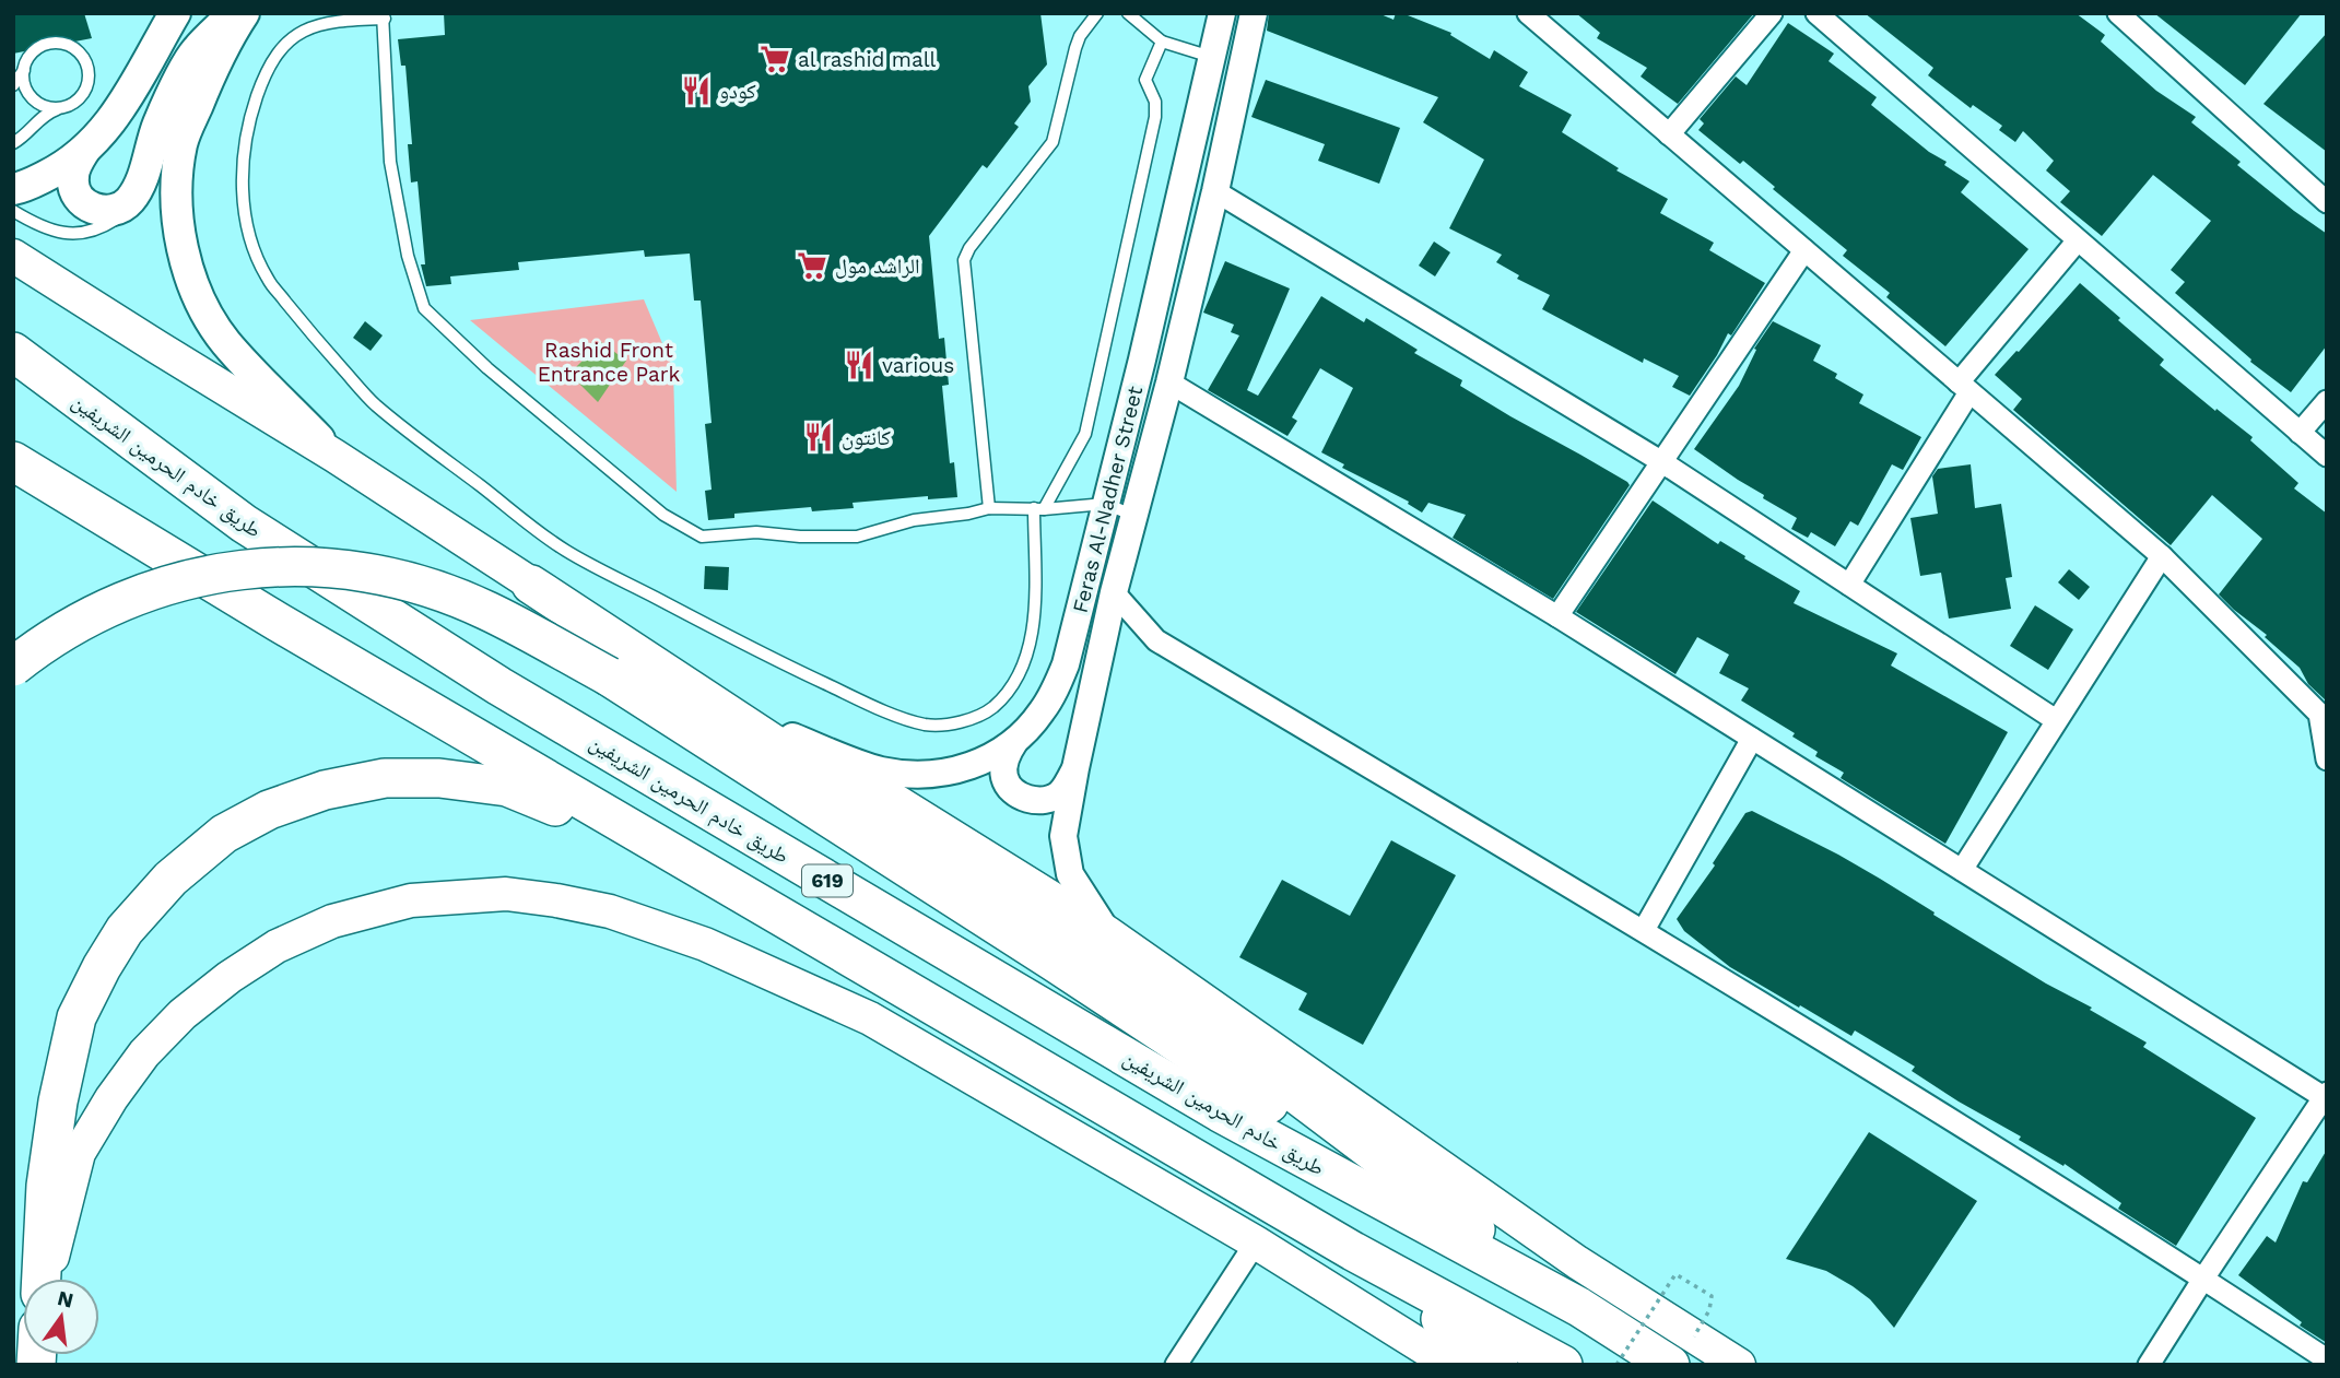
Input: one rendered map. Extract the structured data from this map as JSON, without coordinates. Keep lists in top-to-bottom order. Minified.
{"streets":{"highway":["طريق خادم الحرمين الشريفين","619"],"street":["Feras Al-Nadher Street"]},"parks":["Rashid Front Entrance Park"],"places":{"supermarket":["al rashid mall","الراشد مول"],"restaurant":["كودو","various","كانتون"]},"north":"top"}
